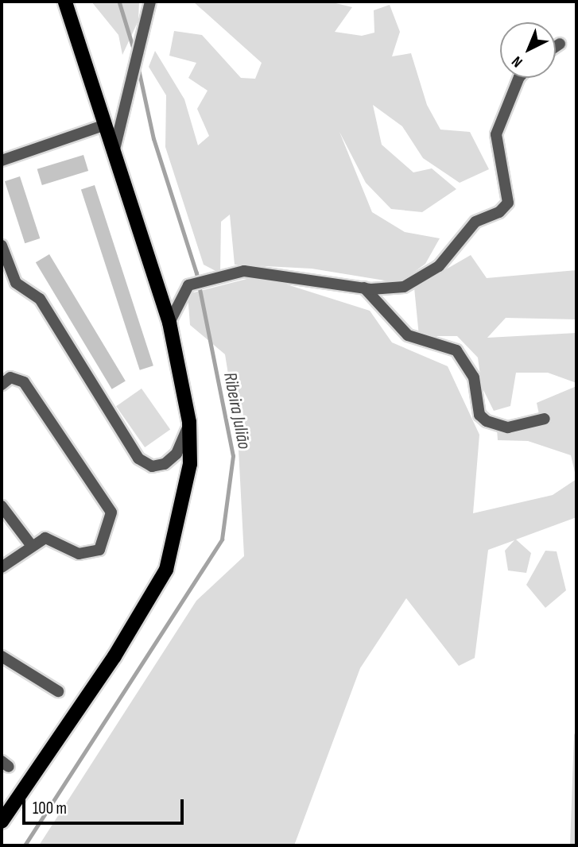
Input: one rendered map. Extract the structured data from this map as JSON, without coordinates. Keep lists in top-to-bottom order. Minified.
{"water":["Ribeira Julião"],"scale_bar":"100 m","north":"bottom left"}
